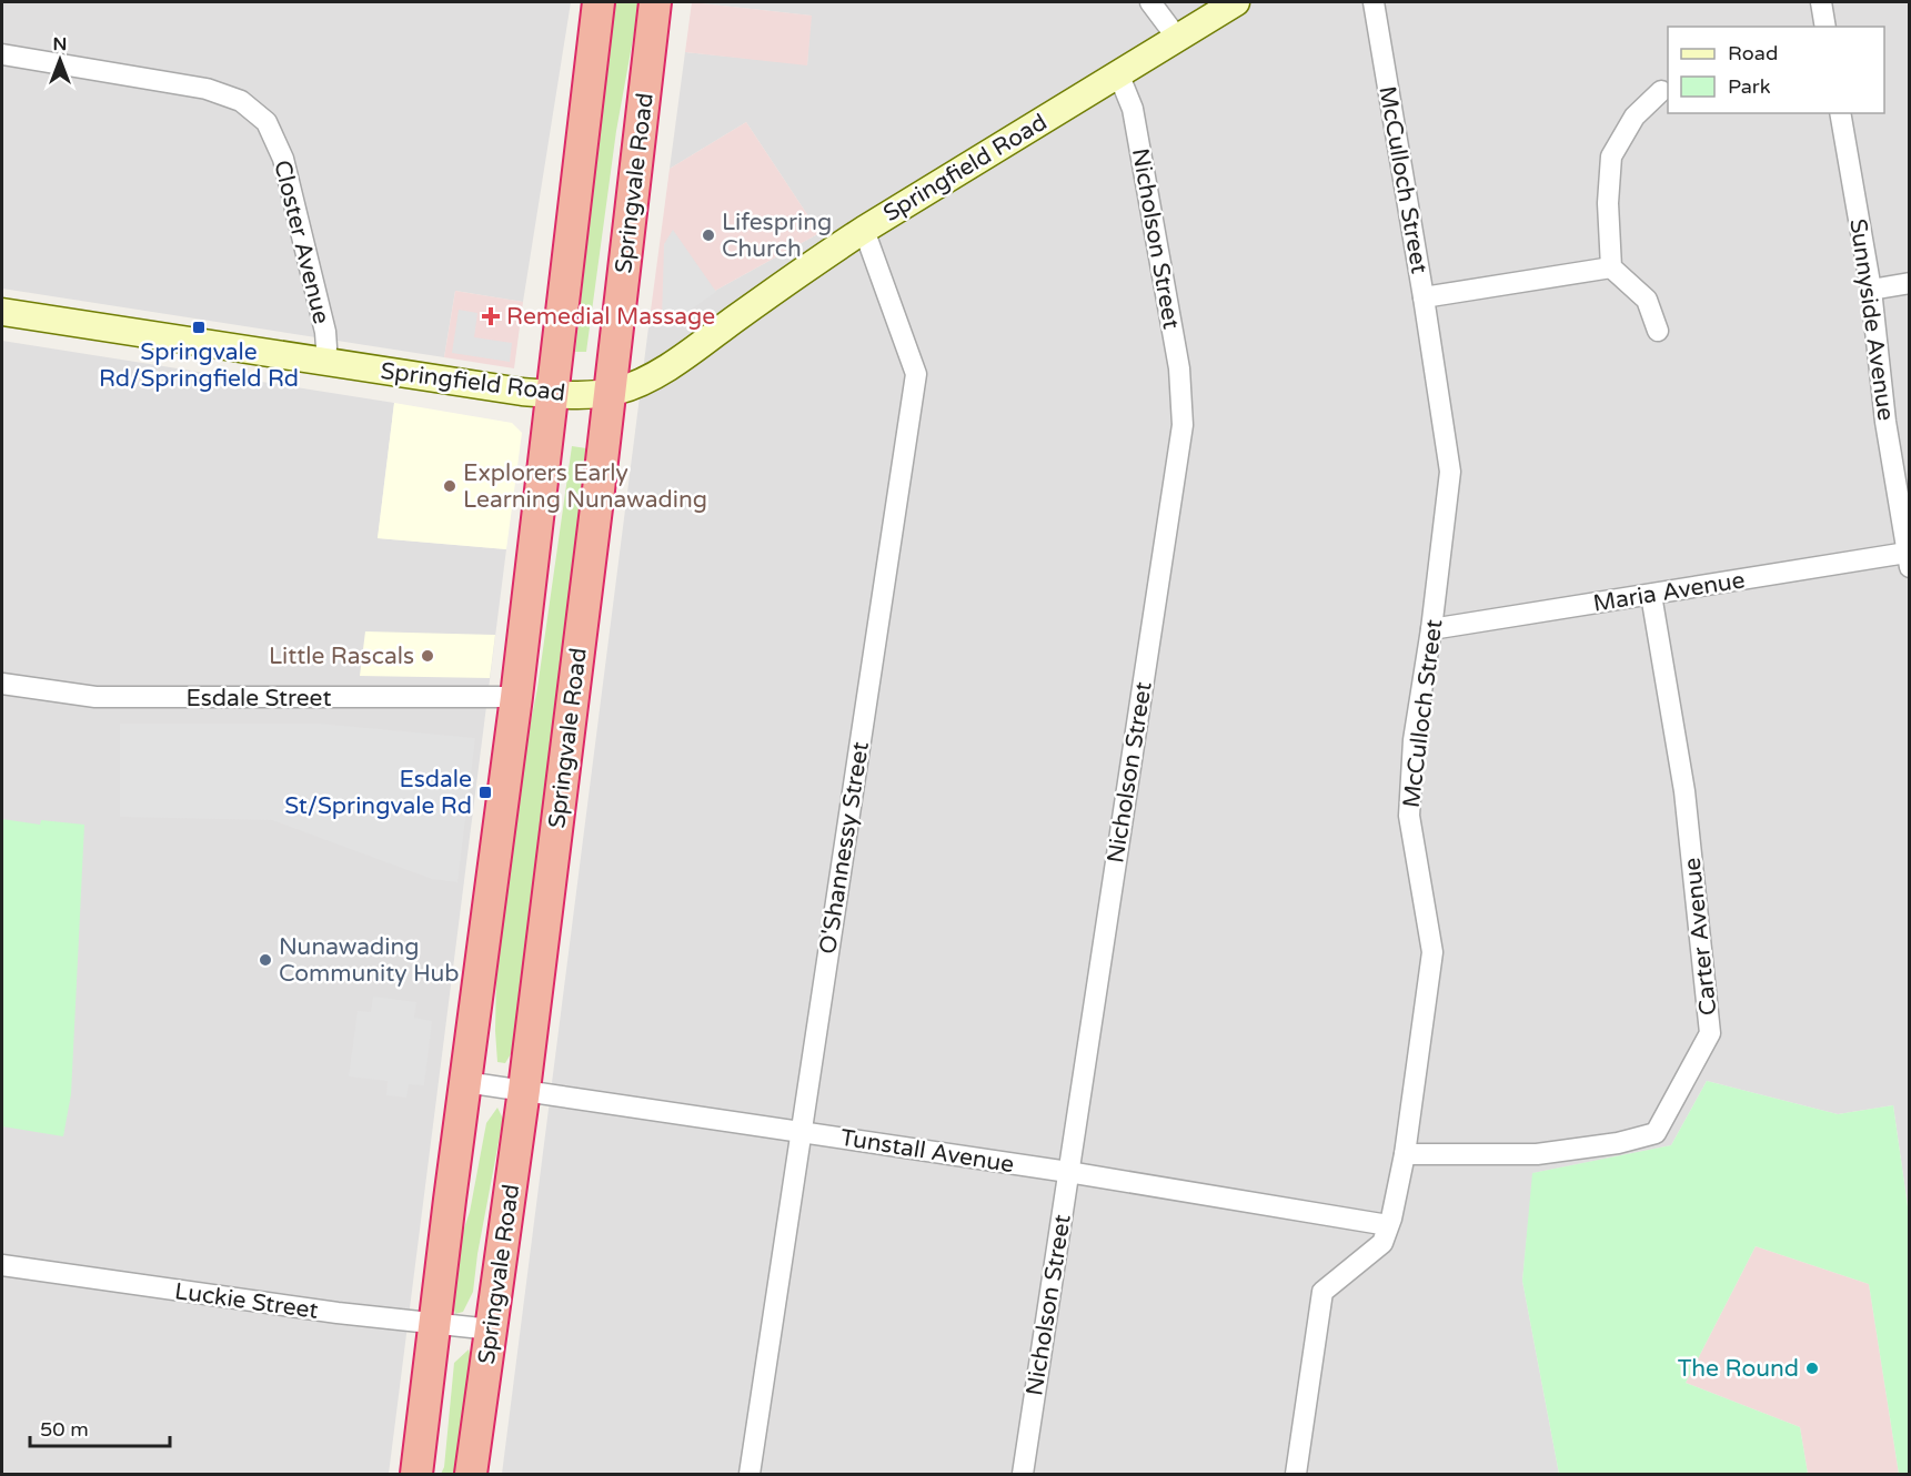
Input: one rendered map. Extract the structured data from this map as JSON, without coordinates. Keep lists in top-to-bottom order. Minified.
{"streets":{"highway":["Springvale Road"],"main road":["Springfield Road"],"street":["McCulloch Street","Nicholson Street","Closter Avenue","Sunnyside Avenue","Maria Avenue","Esdale Street","O'Shannessy Street","Carter Avenue","Tunstall Avenue","Luckie Street"]},"crossings":[["Springfield Road","Springvale Road"],["Springfield Road","Nicholson Street"],["Springfield Road","Closter Avenue"],["Springfield Road","O'Shannessy Street"],["McCulloch Street","Maria Avenue"],["McCulloch Street","Carter Avenue"],["McCulloch Street","Tunstall Avenue"],["Springvale Road","Tunstall Avenue"],["Springvale Road","Luckie Street"],["Nicholson Street","Tunstall Avenue"],["Sunnyside Avenue","Maria Avenue"],["Maria Avenue","Carter Avenue"],["O'Shannessy Street","Tunstall Avenue"]],"places":{"other":["Lifespring Church","Explorers Early Learning Nunawading","Little Rascals","Nunawading Community Hub","The Round"],"health":["Remedial Massage"],"transit":["Springvale Rd/Springfield Rd","Esdale St/Springvale Rd"]},"legend":["Road","Park"],"scale_bar":"50 m","north":"top"}
